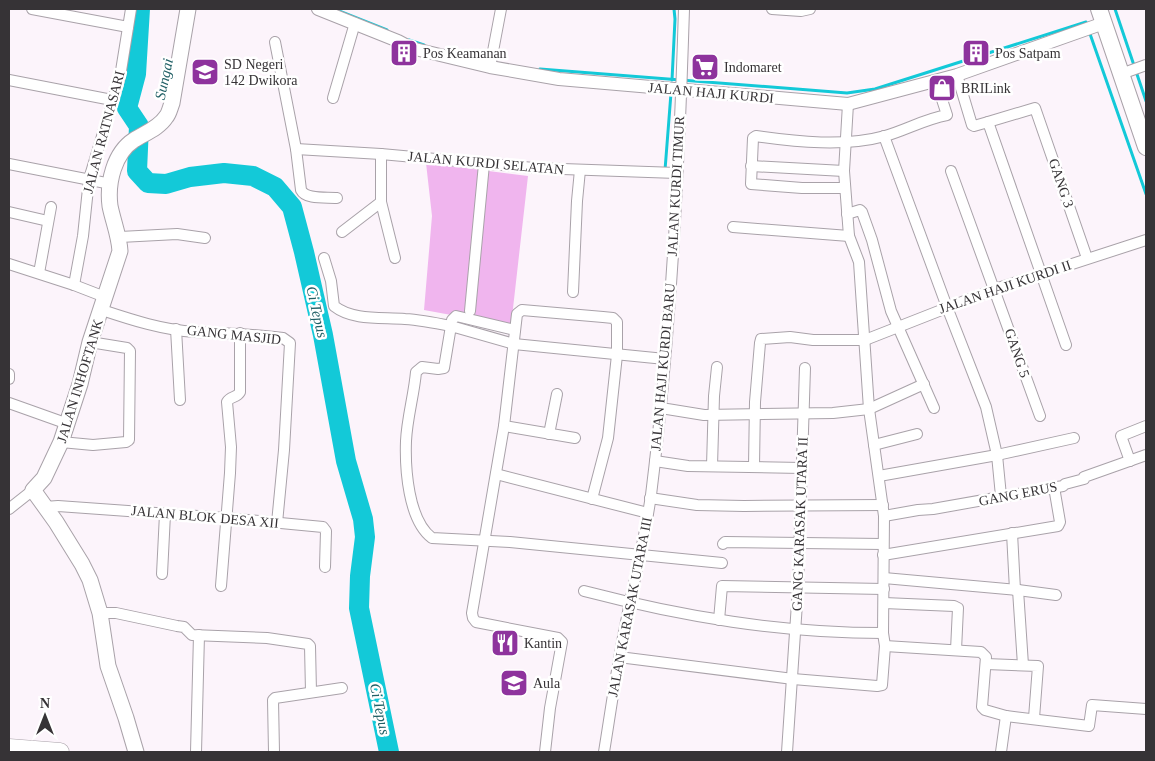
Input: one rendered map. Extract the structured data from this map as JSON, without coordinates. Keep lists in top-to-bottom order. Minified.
{"streets":{"main road":["JALAN INHOFTANK"],"street":["JALAN HAJI KURDI","JALAN RATNASARI","JALAN KURDI SELATAN","GANG 3","JALAN KURDI TIMUR","JALAN HAJI KURDI II","GANG MASJID","GANG 5","JALAN HAJI KURDI BARU","GANG ERUS","JALAN BLOK DESA XII","GANG KARASAK UTARA II","JALAN KARASAK UTARA III"]},"crossings":[["JALAN HAJI KURDI","JALAN KURDI TIMUR"],["JALAN RATNASARI","GANG MASJID"],["JALAN RATNASARI","JALAN INHOFTANK"],["JALAN KURDI SELATAN","JALAN KURDI TIMUR"],["GANG 3","JALAN HAJI KURDI II"],["JALAN KURDI TIMUR","JALAN HAJI KURDI BARU"],["JALAN HAJI KURDI II","GANG 5"],["GANG MASJID","JALAN INHOFTANK"],["GANG MASJID","JALAN BLOK DESA XII"],["JALAN HAJI KURDI BARU","JALAN KARASAK UTARA III"]],"water":["Sungai","Ci Tepus"],"places":{"building":["Pos Keamanan","Pos Satpam"],"supermarket":["Indomaret"],"school or university":["SD Negeri 142 Dwikora","Aula"],"shop":["BRILink"],"restaurant":["Kantin"]},"north":"top"}
